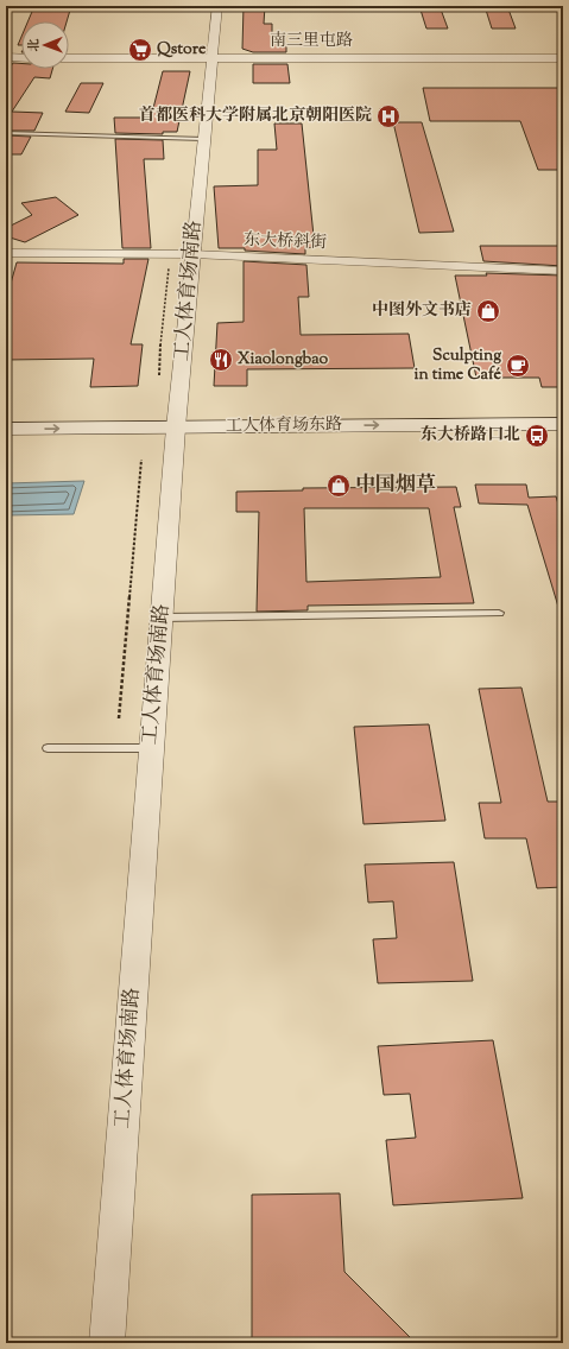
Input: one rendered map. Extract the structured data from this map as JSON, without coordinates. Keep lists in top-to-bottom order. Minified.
{"streets":{"main road":["工人体育场东路"],"street":["南三里屯路","东大桥斜街","工人体育场南路"]},"crossings":[["南三里屯路","工人体育场南路"],["东大桥斜街","工人体育场南路"],["工人体育场南路","工人体育场东路"]],"places":{"supermarket":["Qstore"],"hospital":["首都医科大学附属北京朝阳医院"],"shop":["中图外文书店","中国烟草"],"restaurant":["Xiaolongbao"],"cafe":["Sculpting in time Café"],"bus stop":["东大桥路口北"]},"north":"left"}
